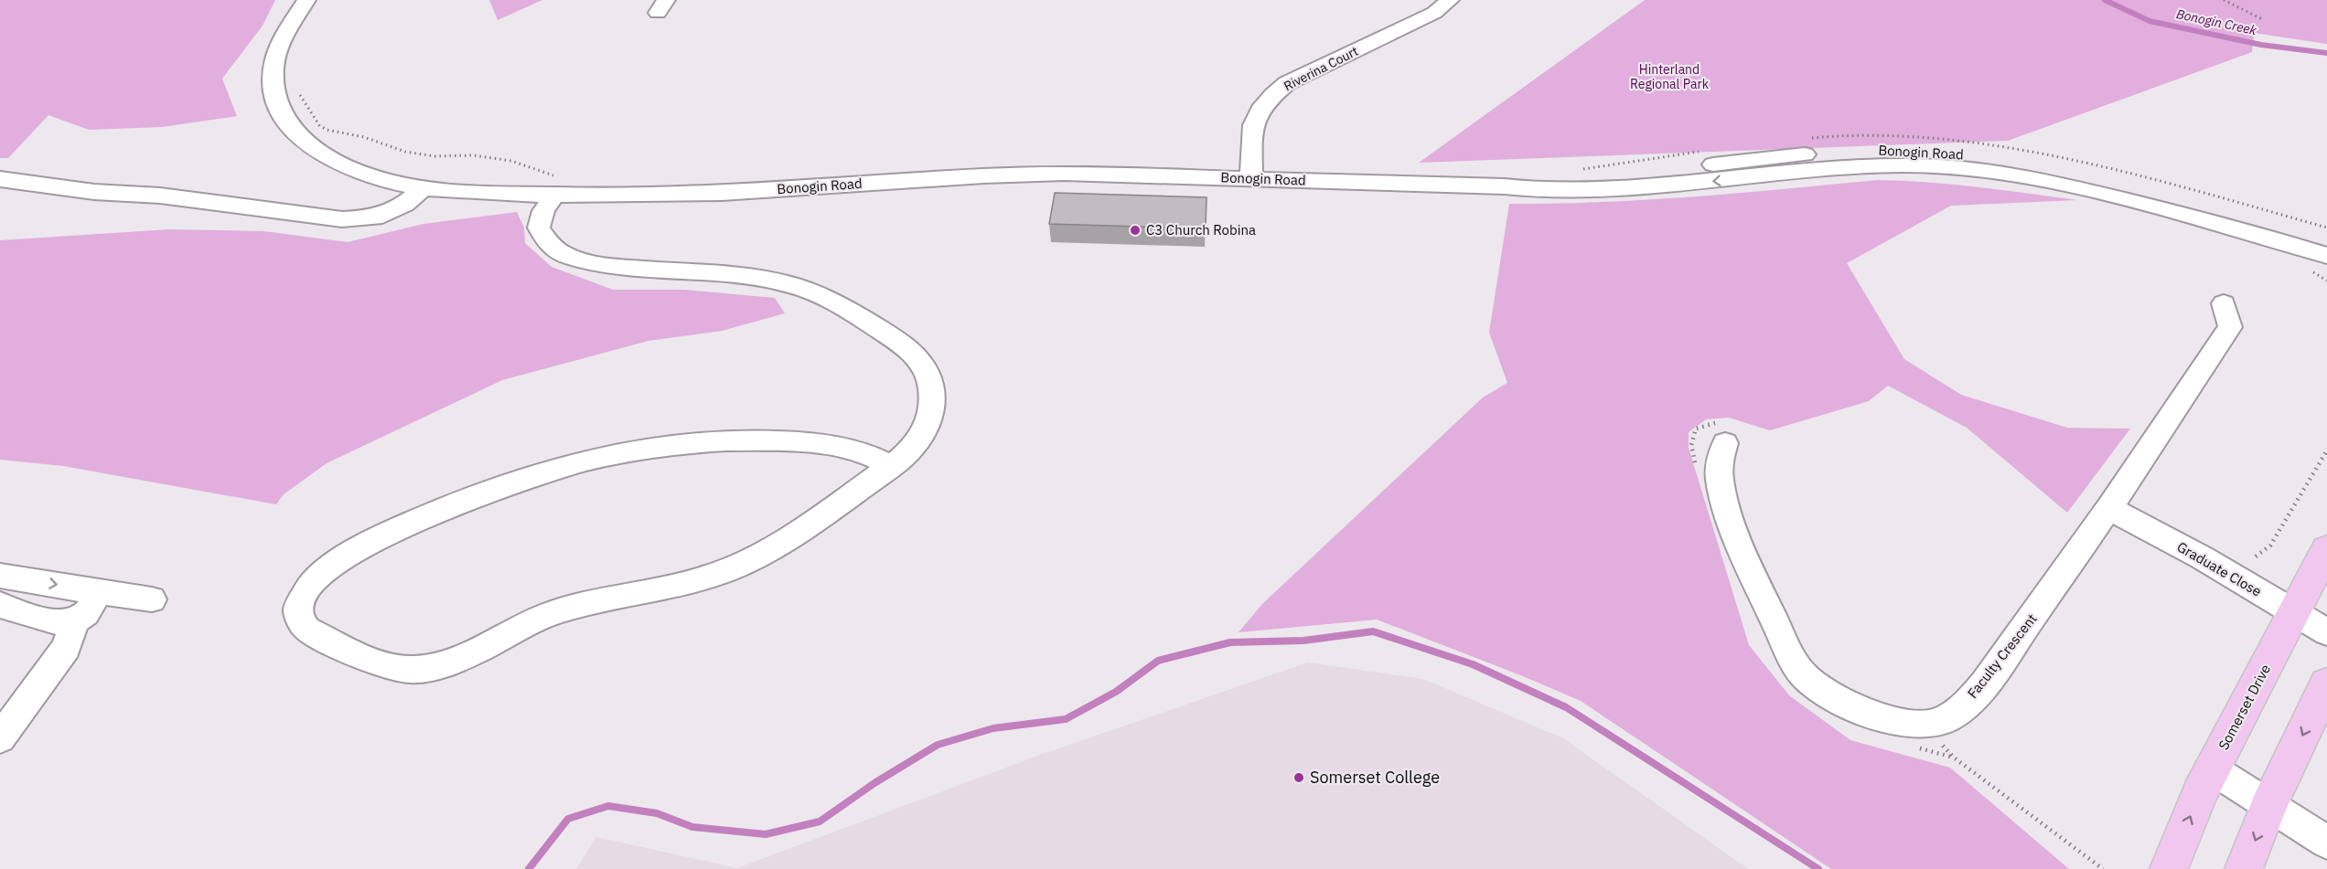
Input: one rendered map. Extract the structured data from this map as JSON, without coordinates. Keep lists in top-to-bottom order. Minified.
{"streets":{"main road":["Somerset Drive"],"street":["Riverina Court","Bonogin Road","Graduate Close","Faculty Crescent"]},"crossings":[["Riverina Court","Bonogin Road"],["Graduate Close","Faculty Crescent"],["Graduate Close","Somerset Drive"]],"water":["Bonogin Creek"],"parks":["Hinterland Regional Park"],"places":["C3 Church Robina","Somerset College"]}
